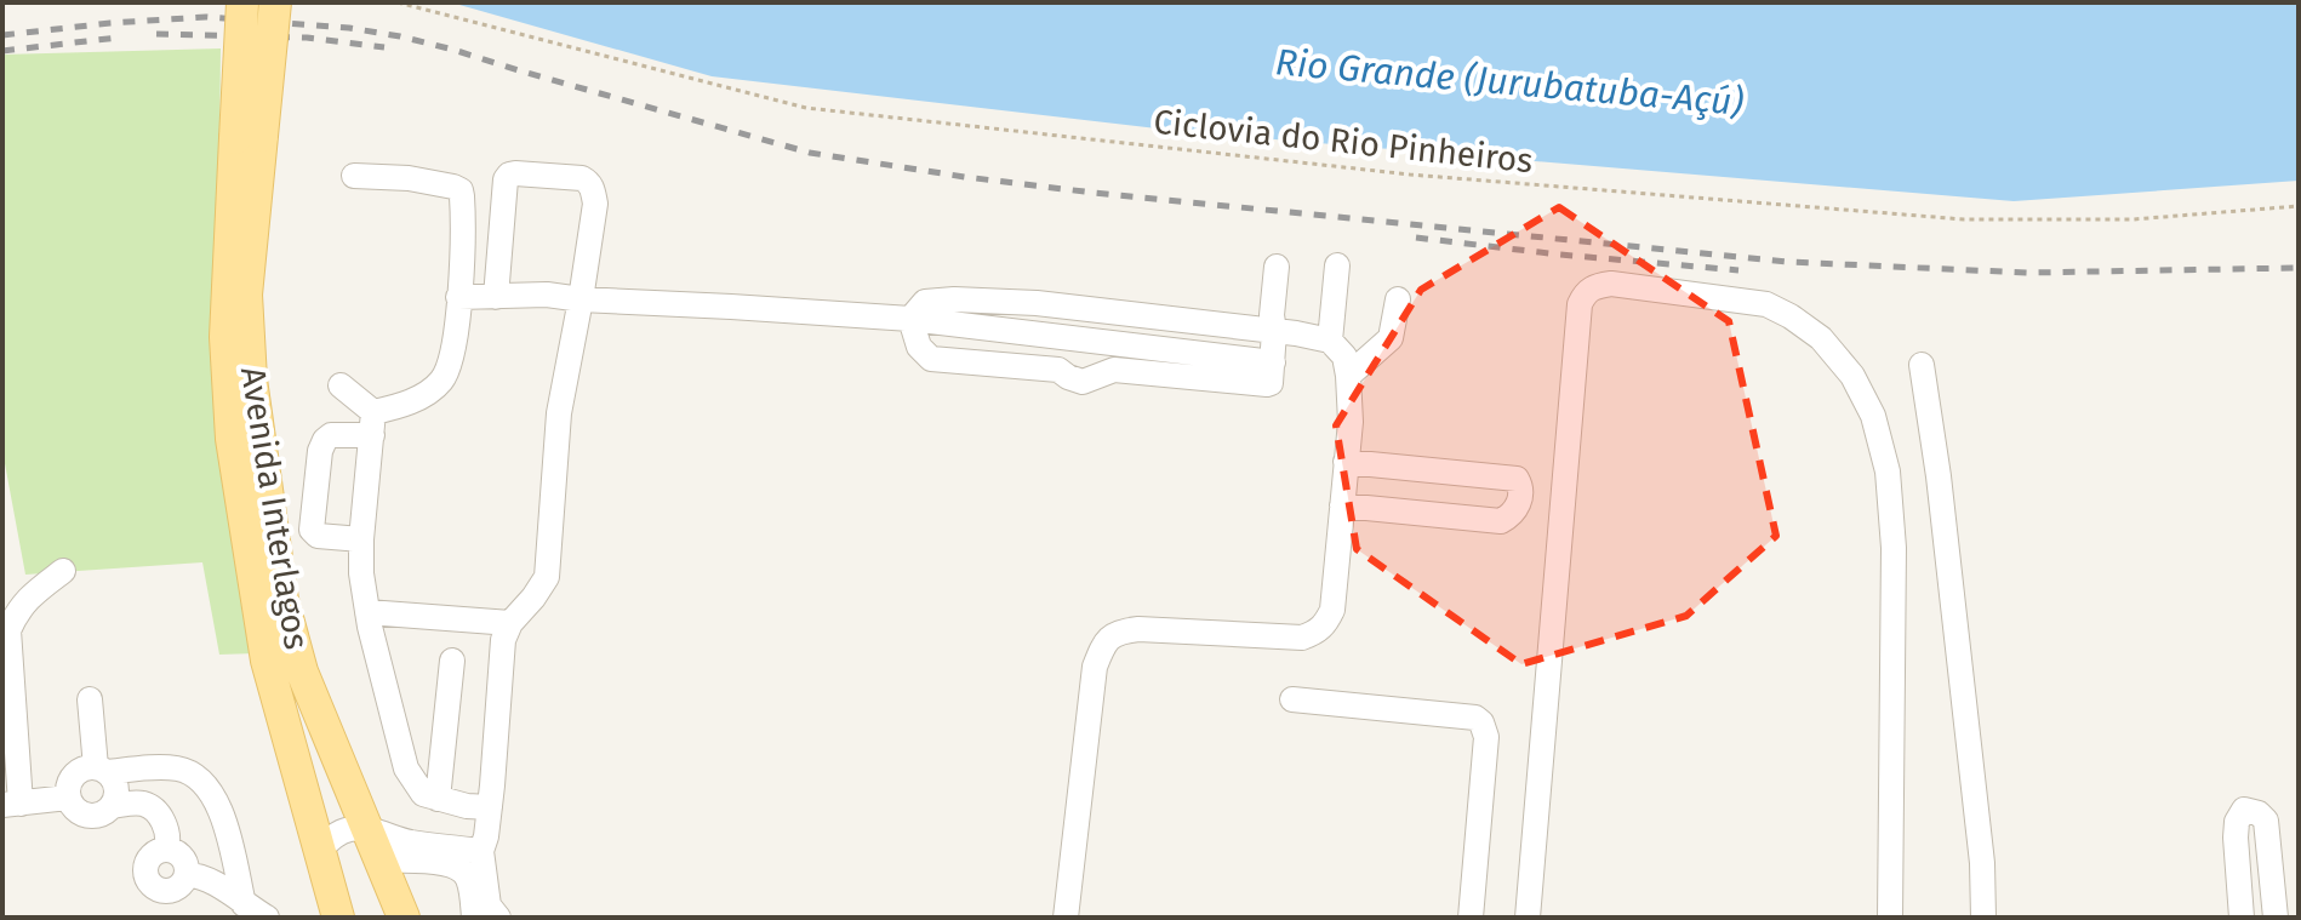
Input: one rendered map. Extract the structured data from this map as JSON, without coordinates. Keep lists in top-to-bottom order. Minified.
{"streets":{"main road":["Avenida Interlagos"],"path":["Ciclovia do Rio Pinheiros"]},"water":["Rio Grande (Jurubatuba-Açú)"]}
